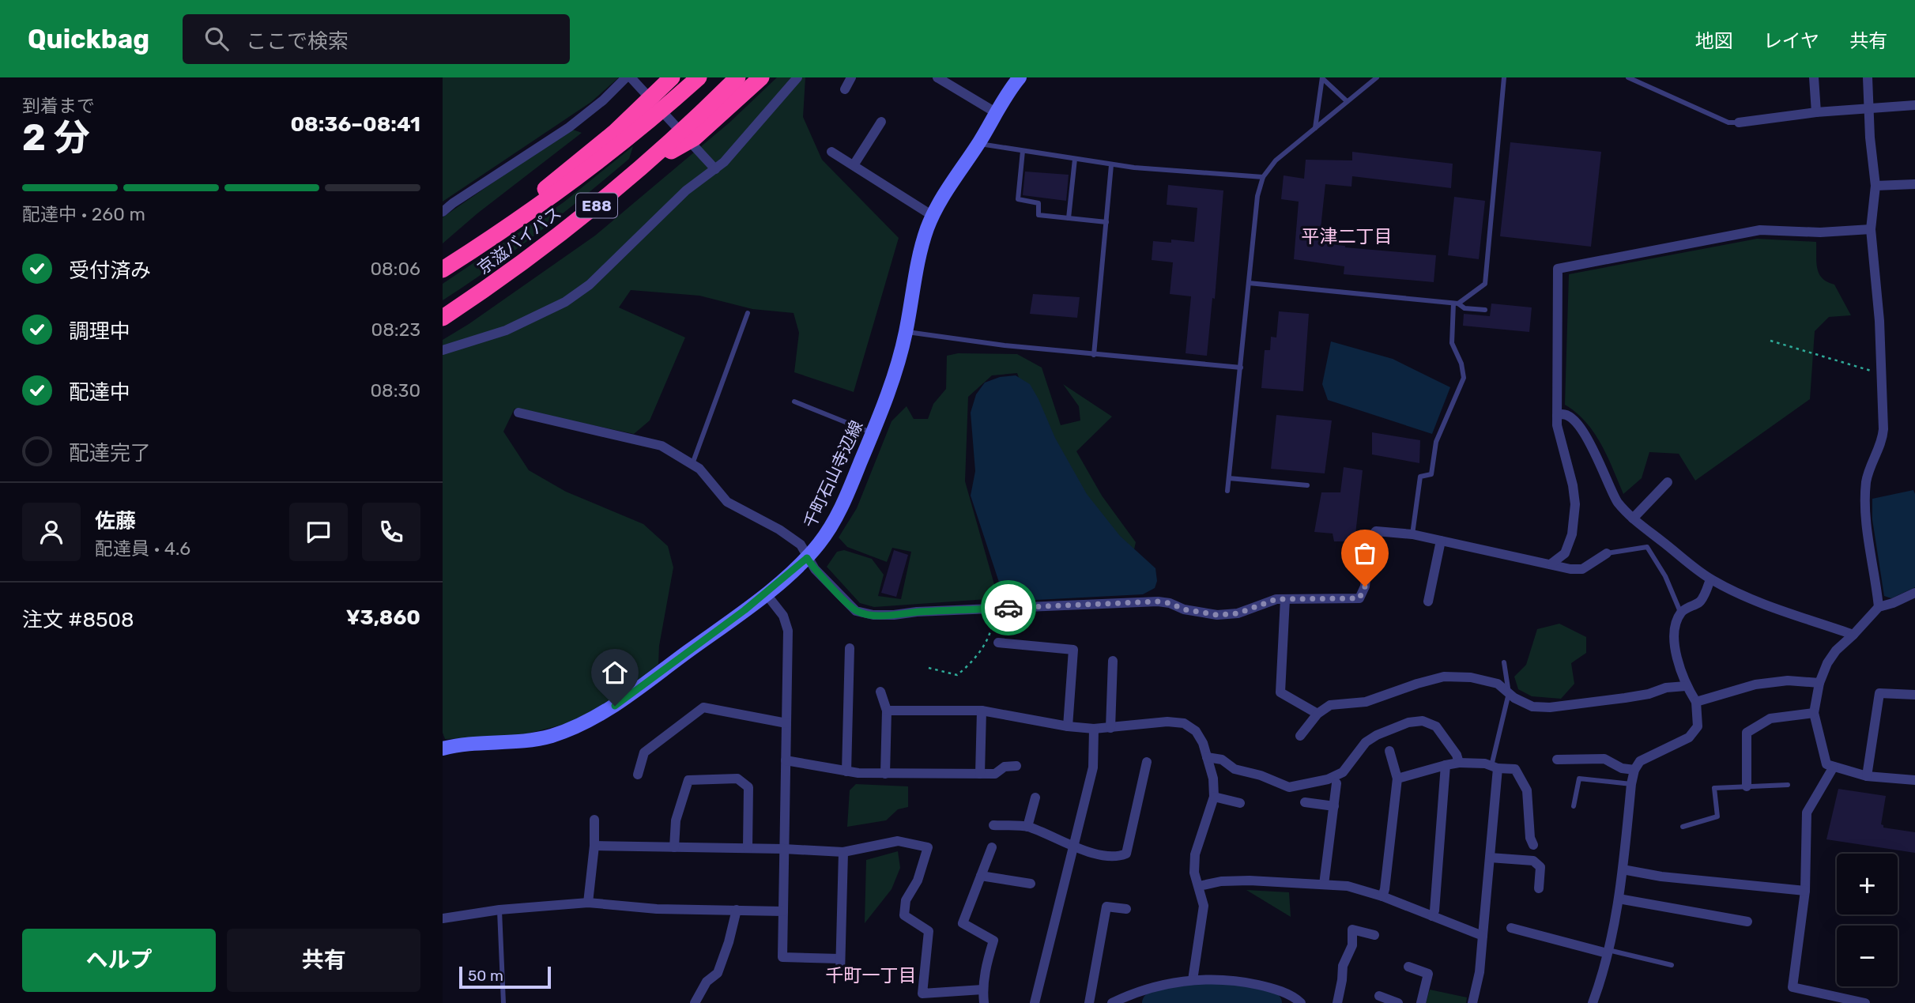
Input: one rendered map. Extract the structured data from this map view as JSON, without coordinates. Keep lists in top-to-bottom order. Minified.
{"streets":{"highway":["E88","京滋バイパス"],"main road":["千町石山寺辺線"]},"districts":["平津二丁目","千町一丁目"],"scale_bar":"50 m","page":{"header":"Quickbag","search":"ここで検索","nav":["地図","レイヤ","共有"],"heading":["2 分","到着まで","08:36–08:41"],"panel":["佐藤","配達員 · 4.6","注文 #8508","¥3,860"],"bar":"配達中 · 260 m","list":[["受付済み","08:06"],["調理中","08:23"],["配達中","08:30"],"配達完了"],"map_buttons":["+","−"],"buttons":["ヘルプ","共有"],"scale":"50 m"}}
